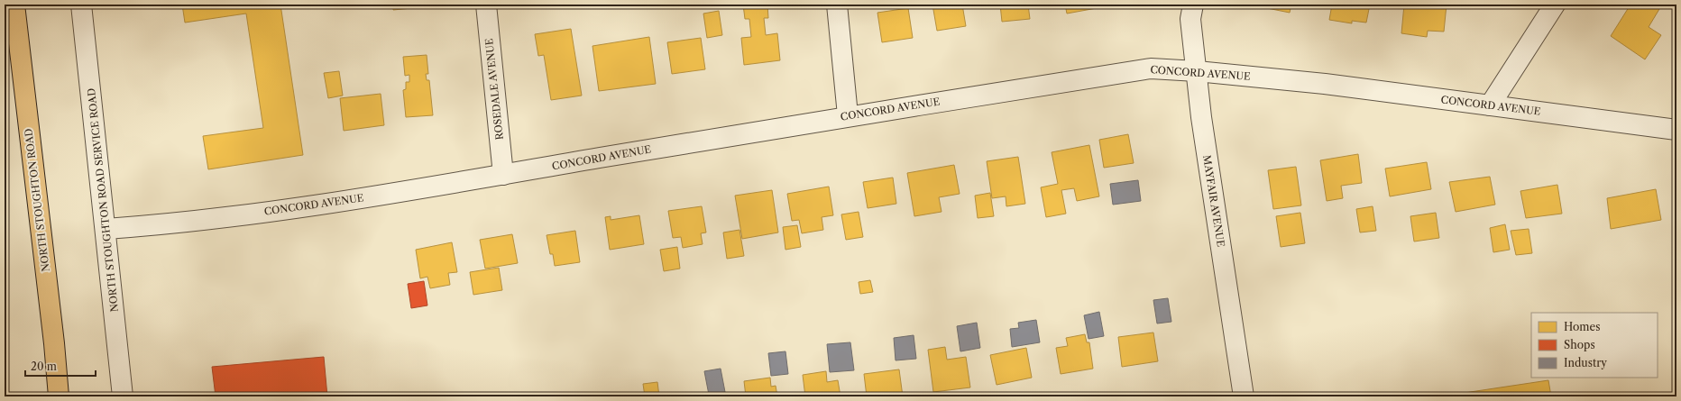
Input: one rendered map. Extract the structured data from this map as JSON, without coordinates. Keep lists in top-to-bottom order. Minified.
{"streets":{"main road":["NORTH STOUGHTON ROAD"],"street":["CONCORD AVENUE","ROSEDALE AVENUE","NORTH STOUGHTON ROAD SERVICE ROAD","MAYFAIR AVENUE"]},"crossings":[["CONCORD AVENUE","ROSEDALE AVENUE"],["CONCORD AVENUE","NORTH STOUGHTON ROAD SERVICE ROAD"],["CONCORD AVENUE","MAYFAIR AVENUE"]],"legend":["Homes","Shops","Industry"],"scale_bar":"20 m"}
